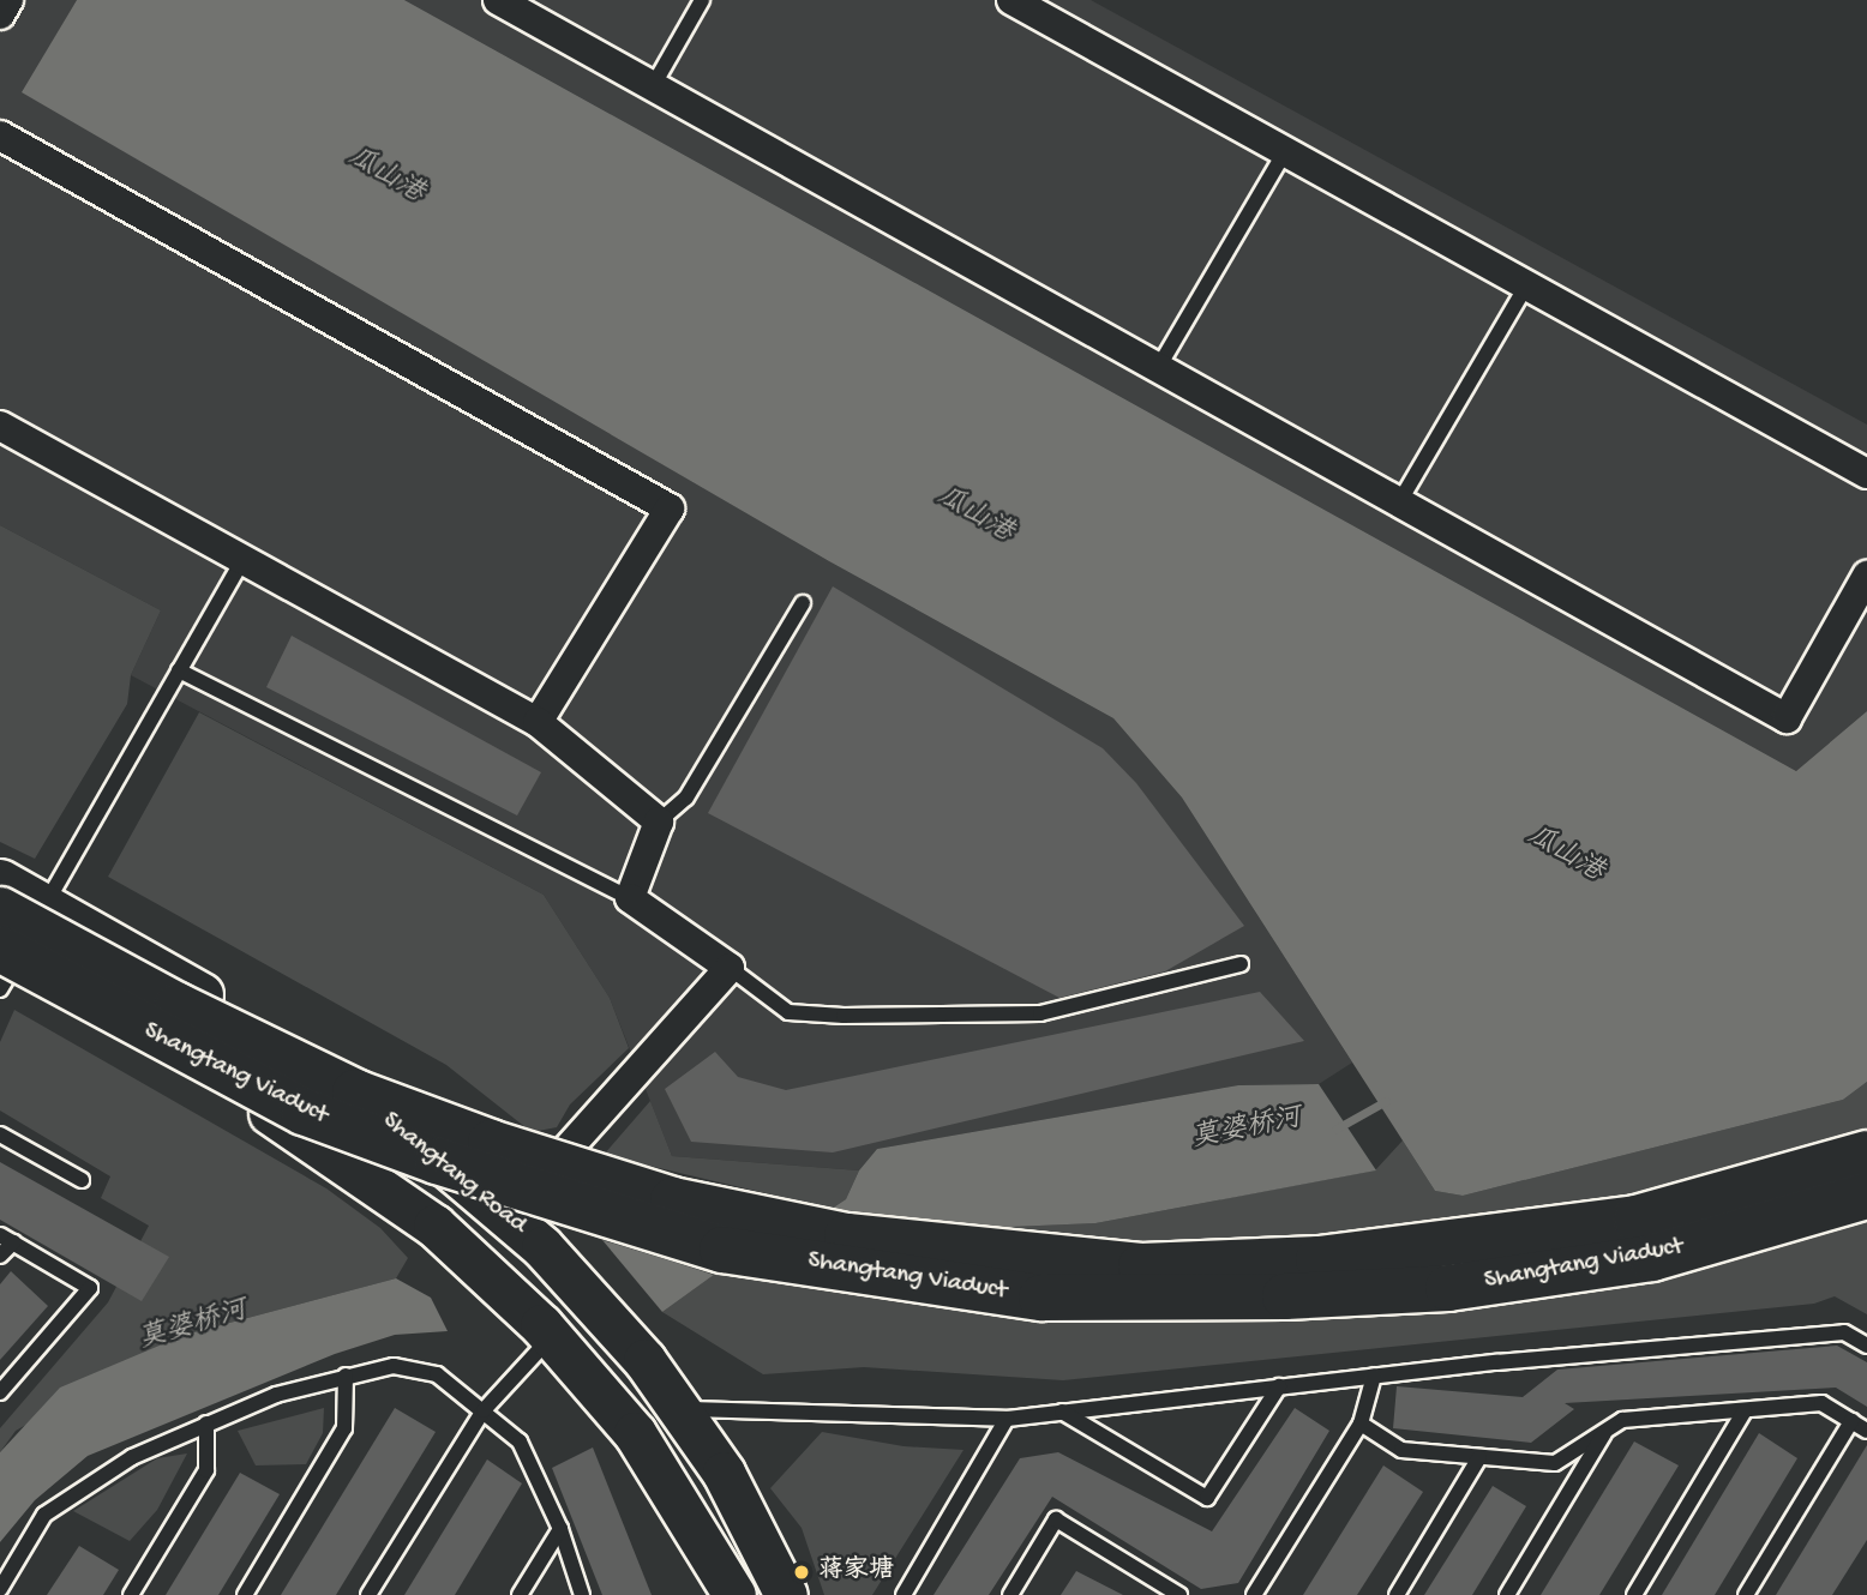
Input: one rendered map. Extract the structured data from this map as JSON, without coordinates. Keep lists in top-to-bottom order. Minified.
{"streets":{"highway":["Shangtang Viaduct"],"main road":["Shangtang Road"]},"crossings":[["Shangtang Viaduct","Shangtang Road"]],"water":["瓜山港","莫婆桥河"],"places":["蒋家塘"]}
